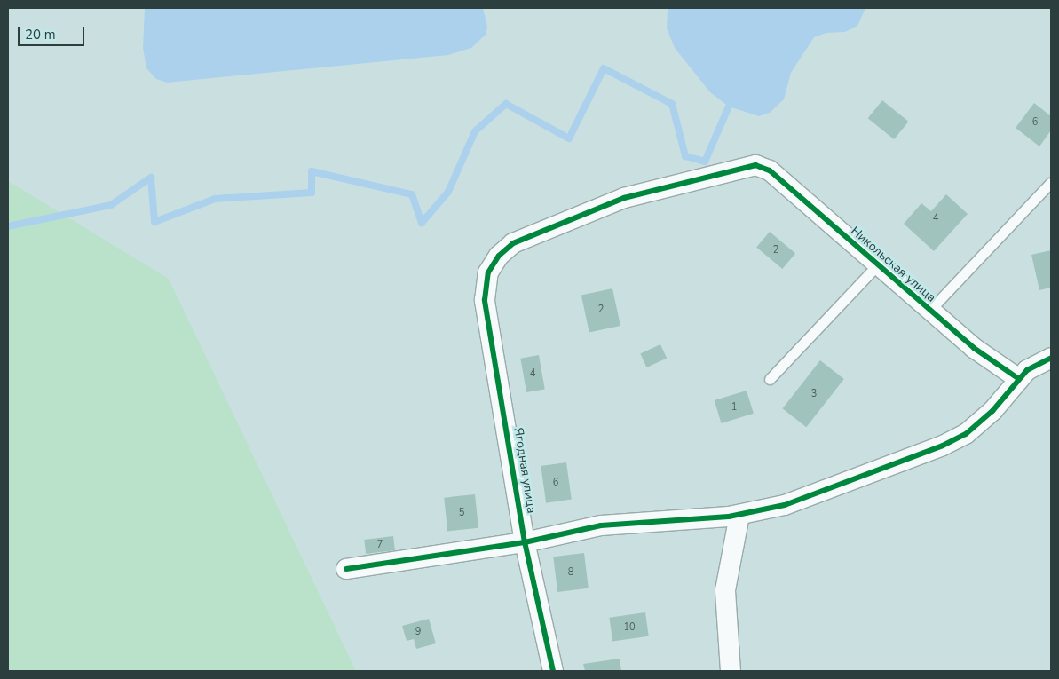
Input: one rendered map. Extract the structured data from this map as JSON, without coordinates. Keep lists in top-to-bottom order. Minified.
{"streets":{"street":["Никольская улица","Ягодная улица"]},"crossings":[["Никольская улица","Ягодная улица"]],"house_numbers":["6","4","2","2","4","3","1","6","5","7","8","10","9"],"scale_bar":"20 m"}
